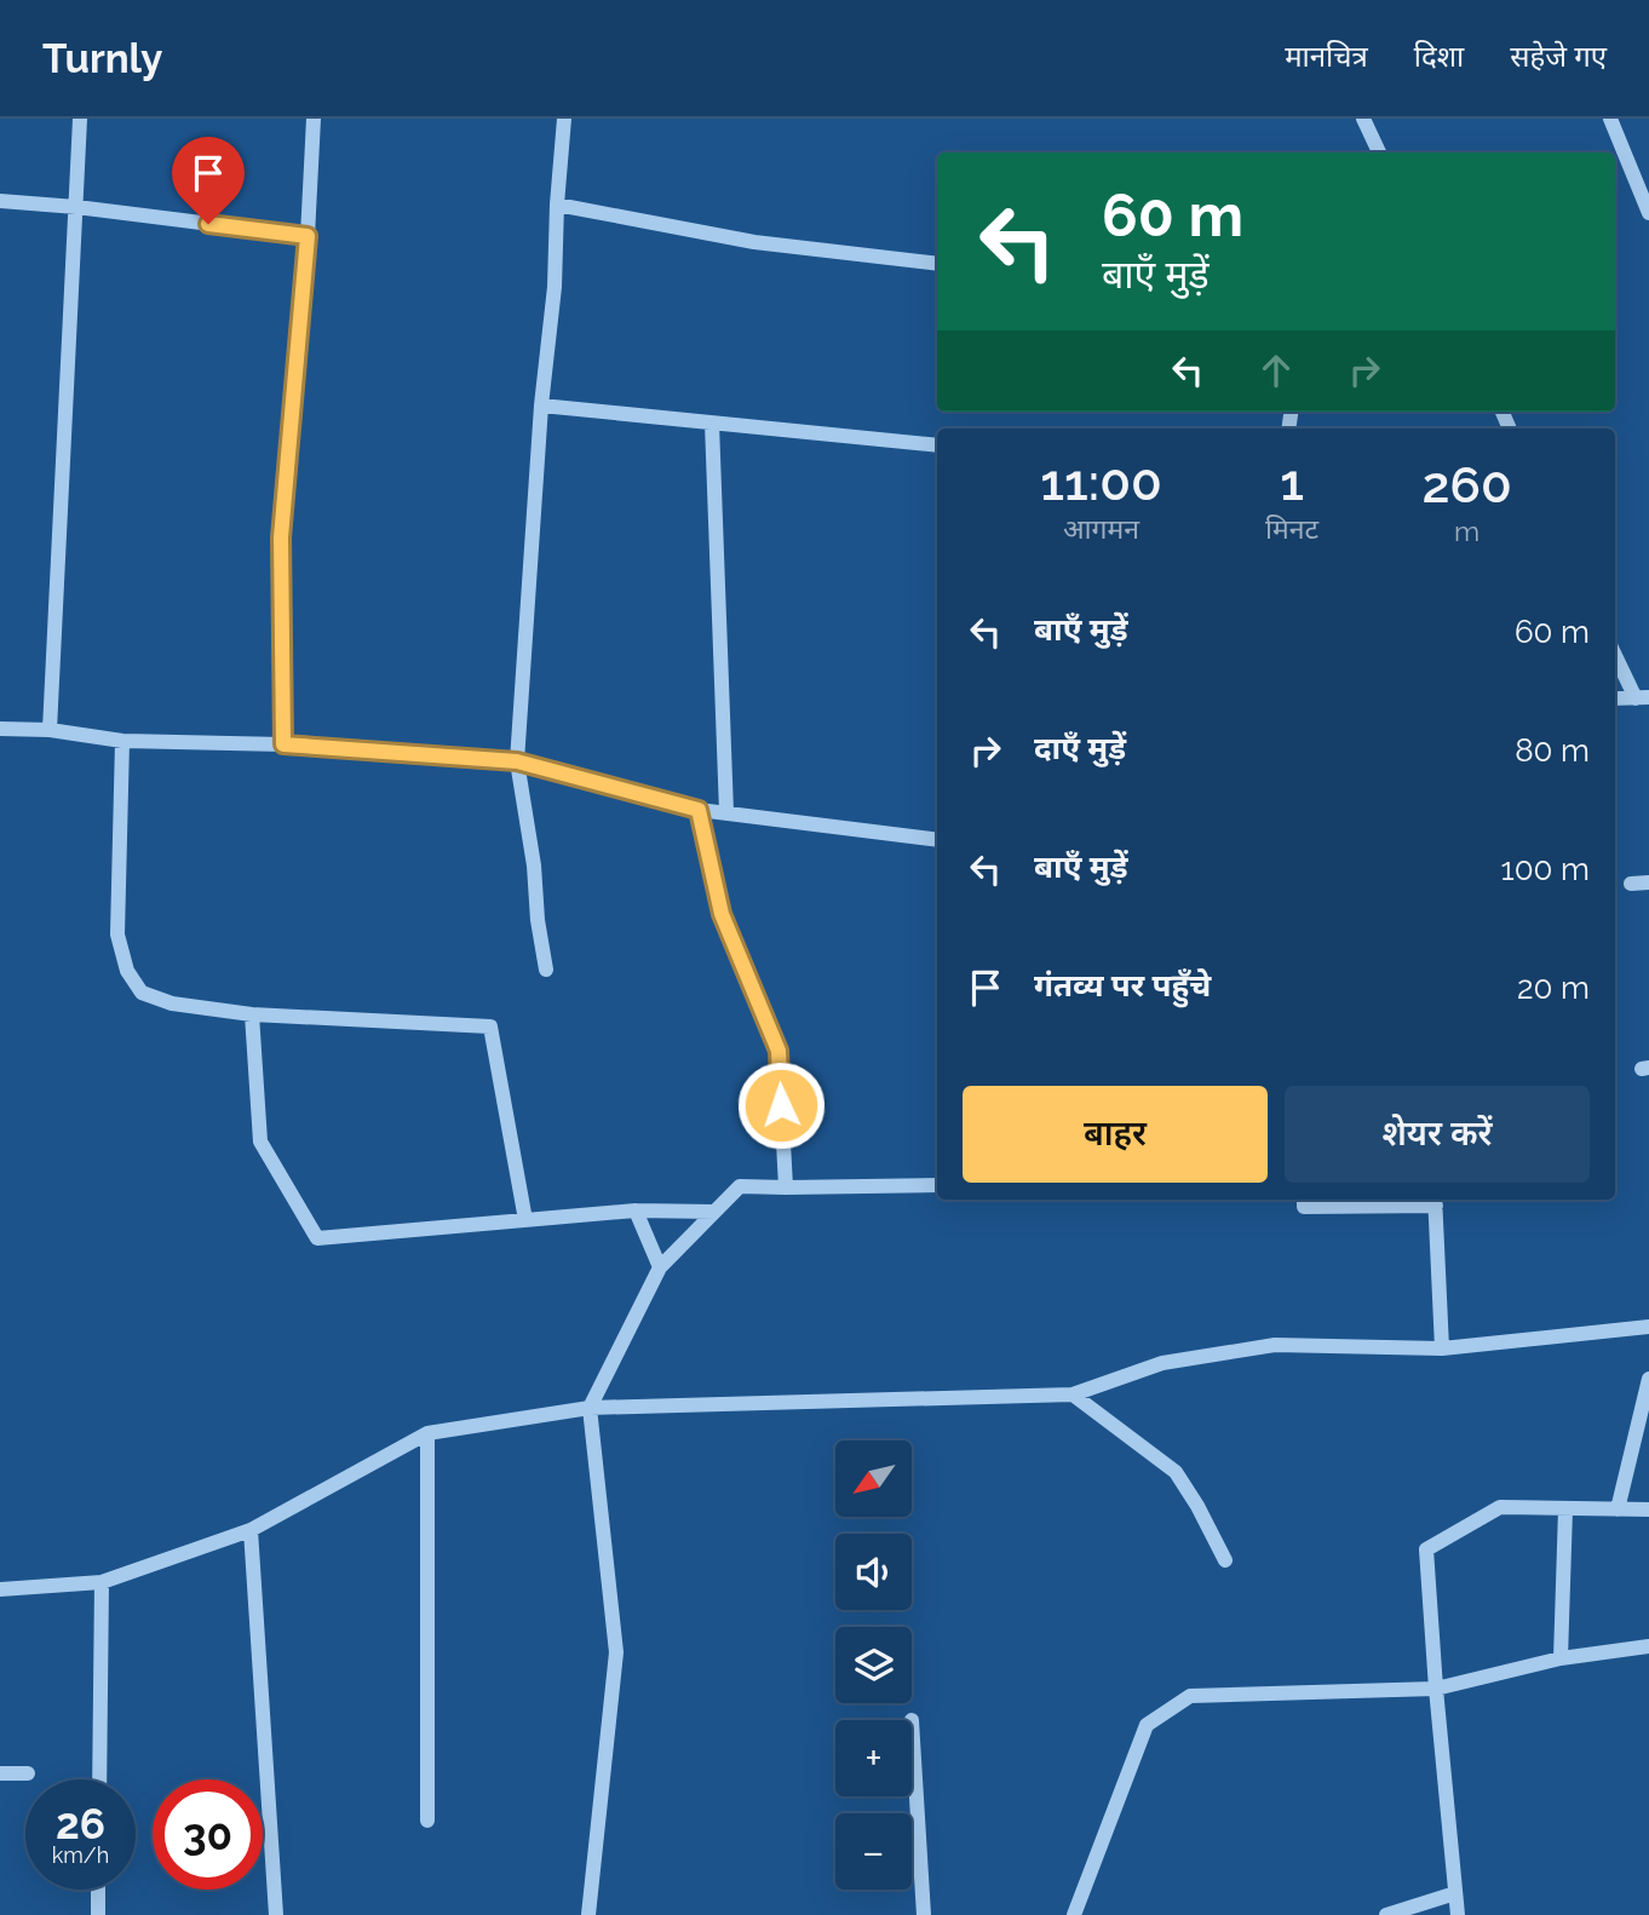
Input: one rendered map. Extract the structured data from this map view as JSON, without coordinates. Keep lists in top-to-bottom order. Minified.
{"north":"bottom left","page":{"header":"Turnly","nav":["मानचित्र","दिशा","सहेजे गए"],"turn":["60 m","बाएँ मुड़ें"],"eta":["11:00","आगमन","1","मिनट","260","m"],"list":[{"name":"बाएँ मुड़ें","value":"60 m"},{"name":"दाएँ मुड़ें","value":"80 m"},{"name":"बाएँ मुड़ें","value":"100 m"},{"name":"गंतव्य पर पहुँचे","value":"20 m"}],"buttons":["बाहर","शेयर करें"],"map_buttons":["+","−"],"speed":"26 km/h","limit":"30"}}
